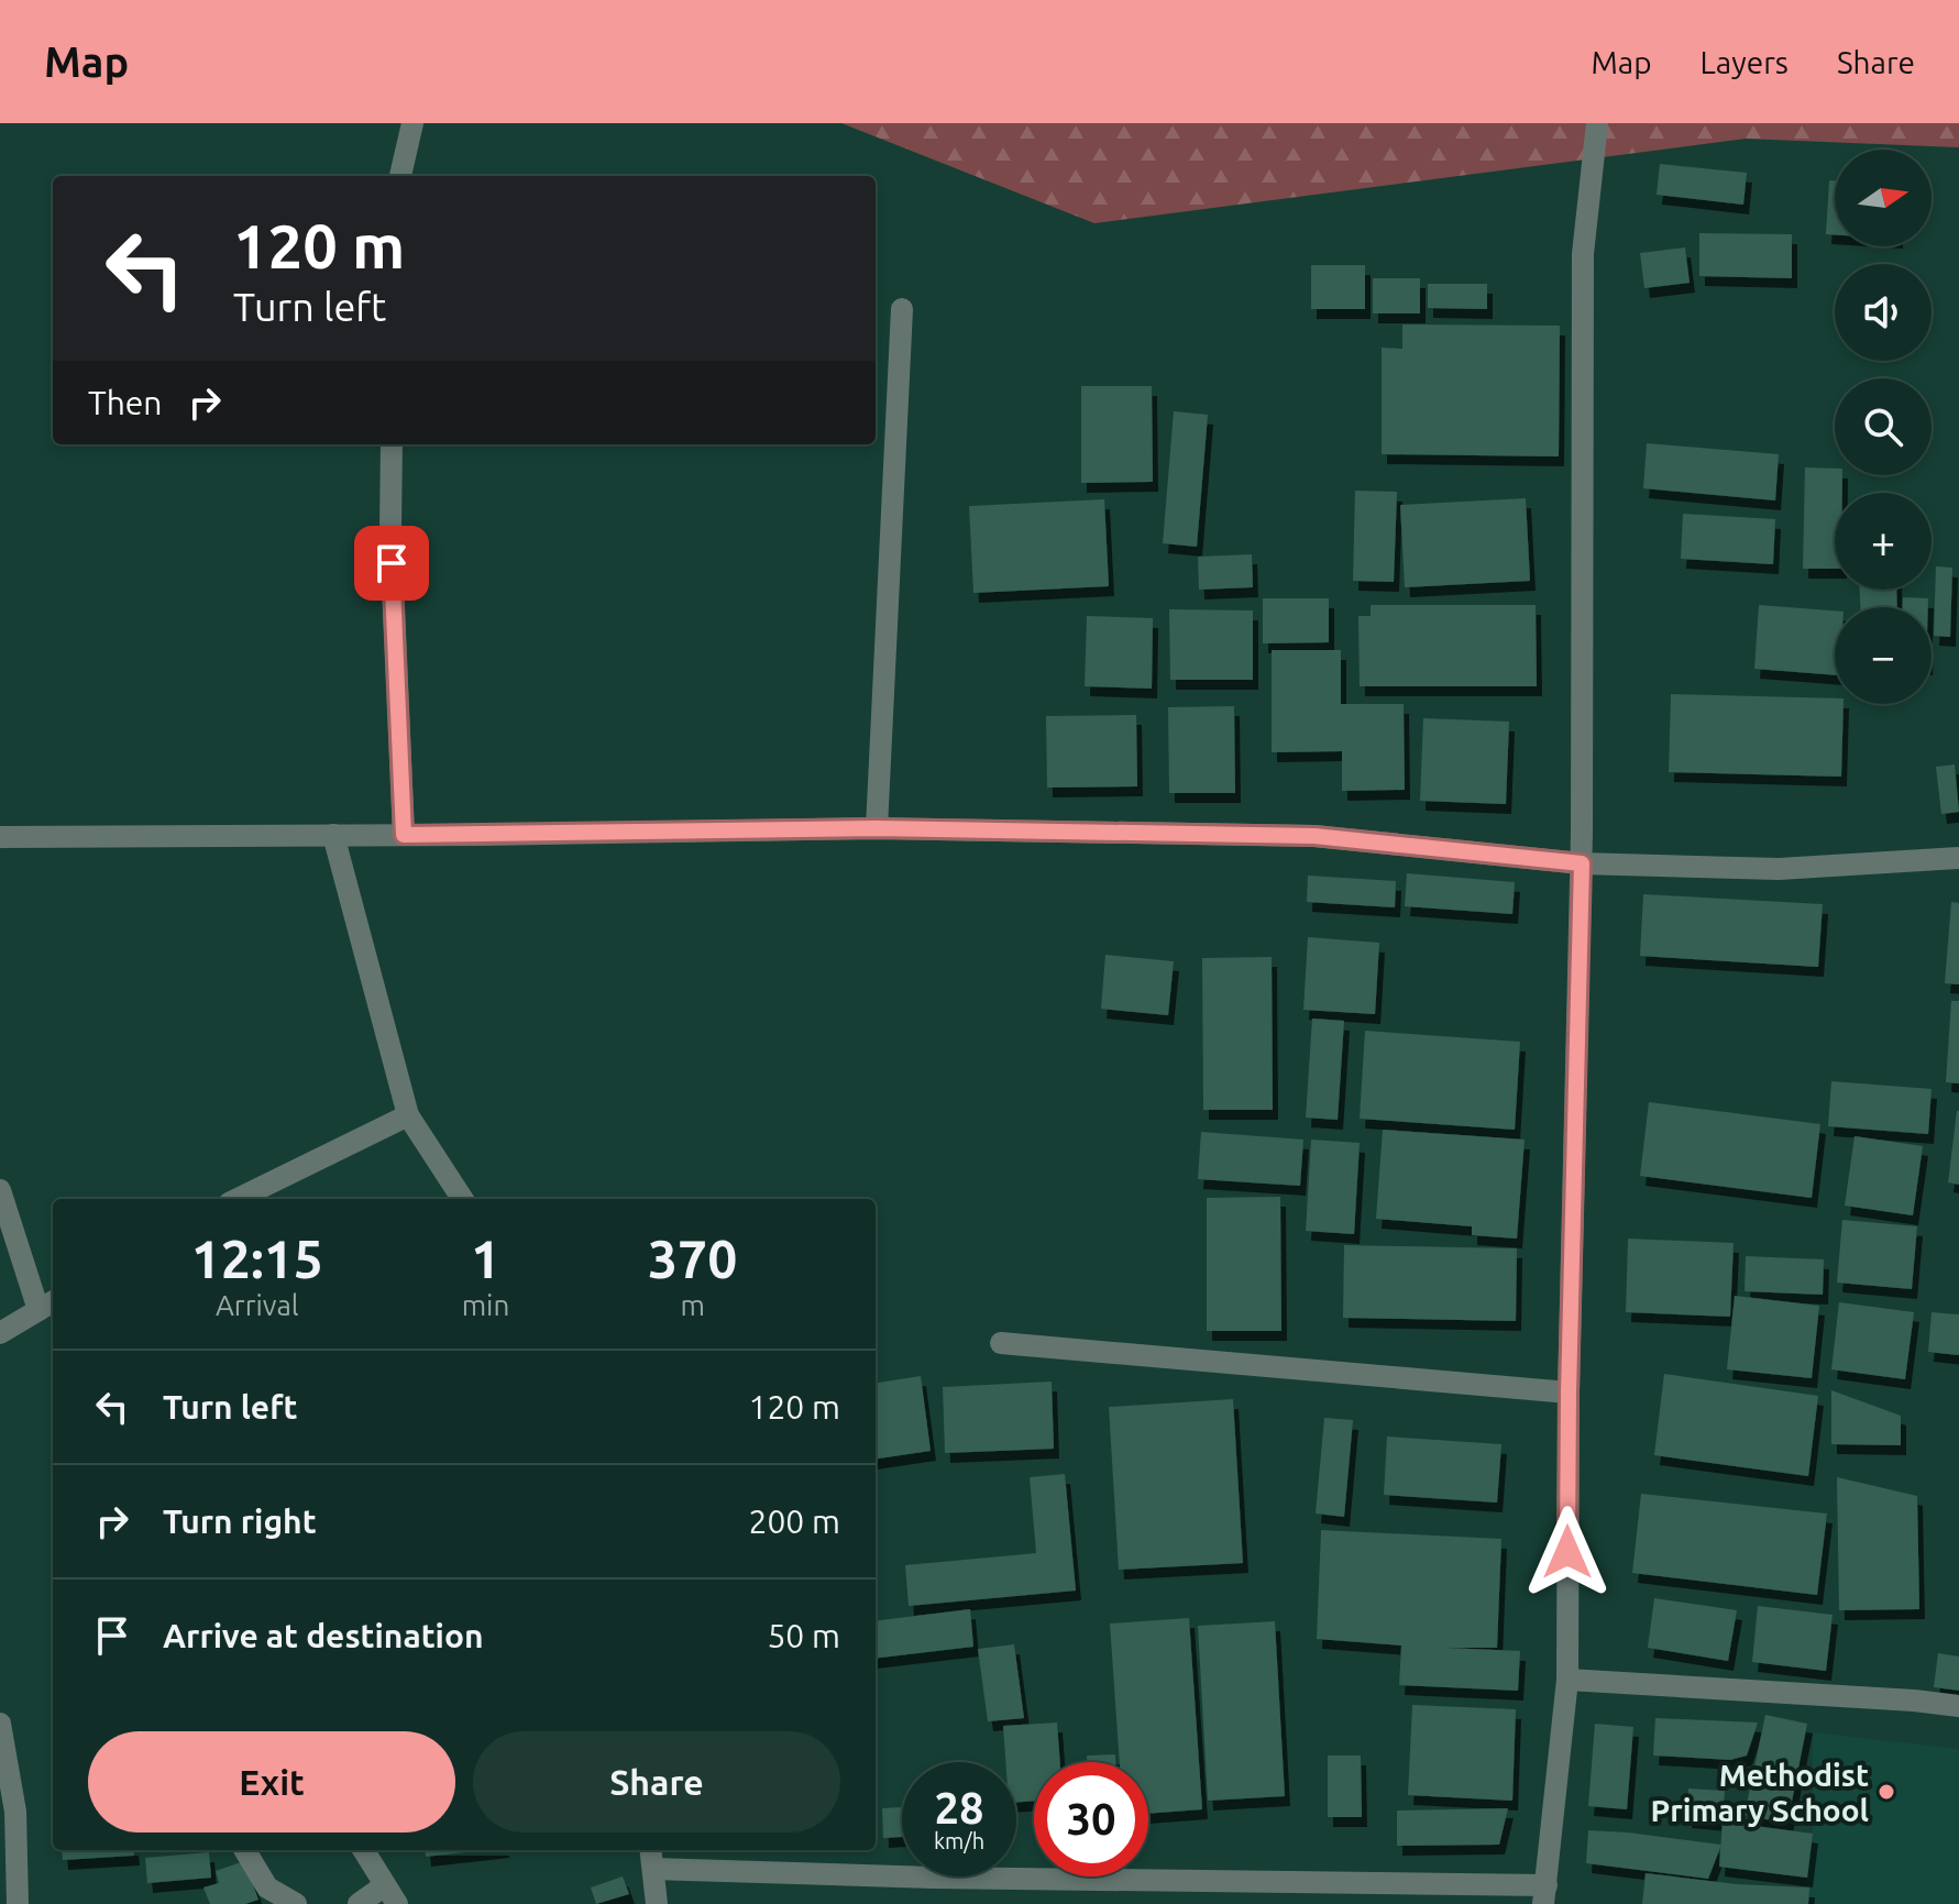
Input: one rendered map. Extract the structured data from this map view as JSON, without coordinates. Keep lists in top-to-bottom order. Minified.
{"places":["Methodist Primary School"],"north":"right","page":{"header":"Map","nav":["Map","Layers","Share"],"map_buttons":["+","−"],"turn":["120 m","Turn left"],"then":"Then","eta":["12:15","Arrival","1","min","370","m"],"list":[{"name":"Turn left","value":"120 m"},{"name":"Turn right","value":"200 m"},{"name":"Arrive at destination","value":"50 m"}],"buttons":["Exit","Share"],"speed":"28 km/h","limit":"30"}}
